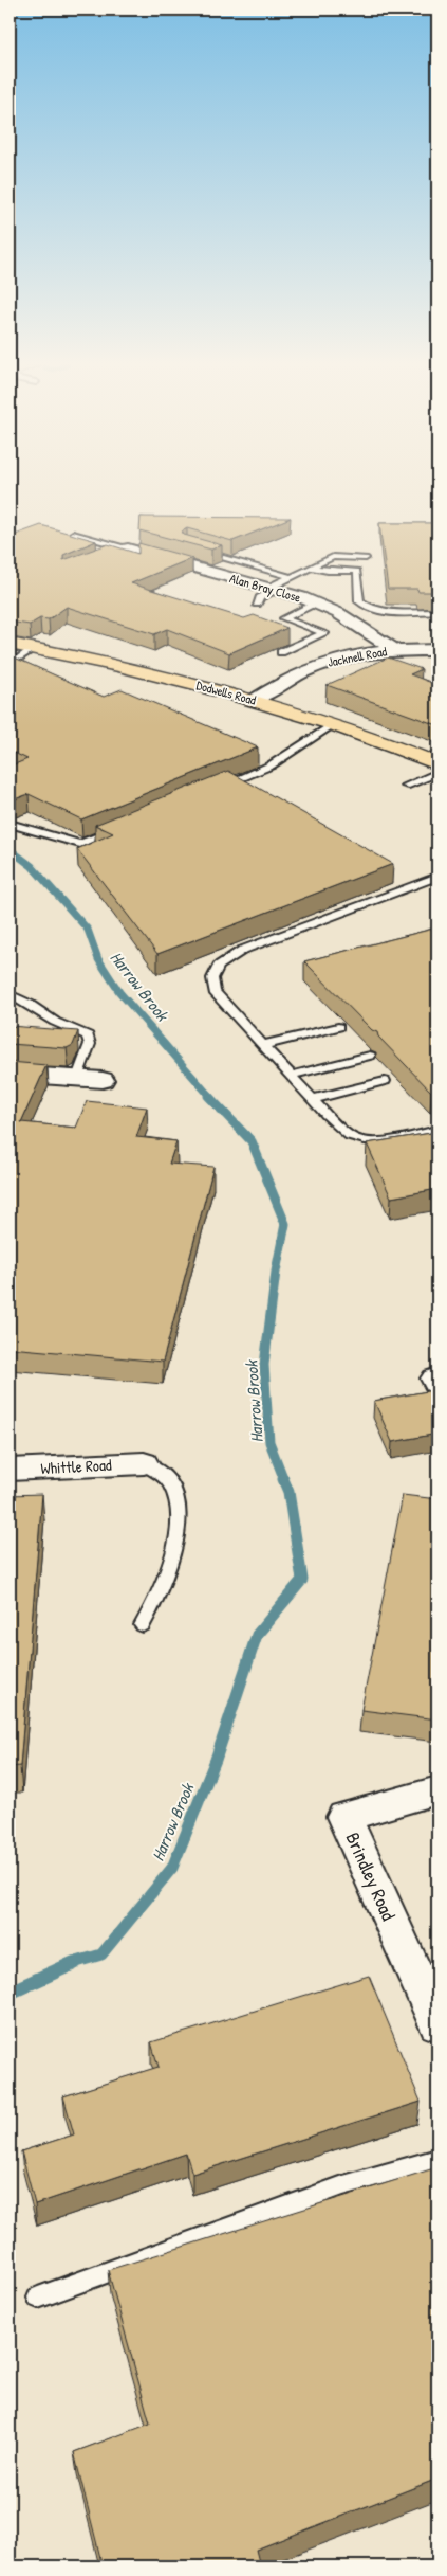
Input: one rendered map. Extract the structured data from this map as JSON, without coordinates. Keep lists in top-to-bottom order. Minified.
{"streets":{"main road":["Dodwells Road"],"street":["Alan Bray Close","Jacknell Road","Whittle Road","Brindley Road"]},"crossings":[["Alan Bray Close","Jacknell Road"],["Jacknell Road","Dodwells Road"]],"water":["Harrow Brook"]}
